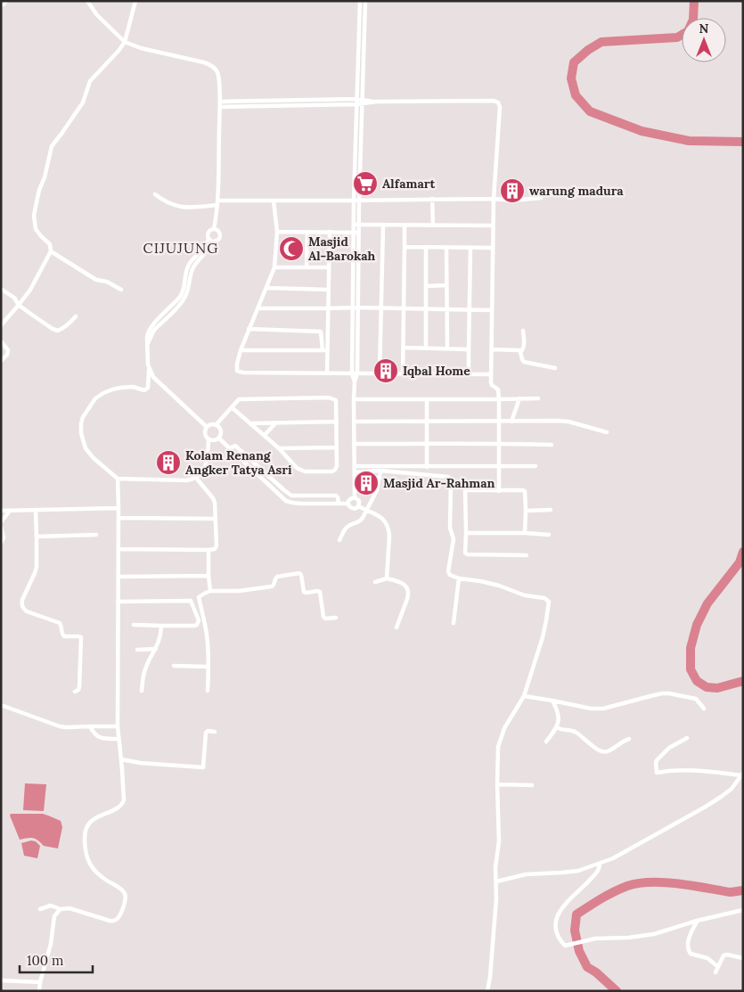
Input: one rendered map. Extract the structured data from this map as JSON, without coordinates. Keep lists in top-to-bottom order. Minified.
{"districts":["CIJUJUNG"],"places":{"supermarket":["Alfamart"],"building":["warung madura","Iqbal Home","Kolam Renang Angker Tatya Asri","Masjid Ar-Rahman"],"mosque":["Masjid Al-Barokah"]},"scale_bar":"100 m","north":"top"}
